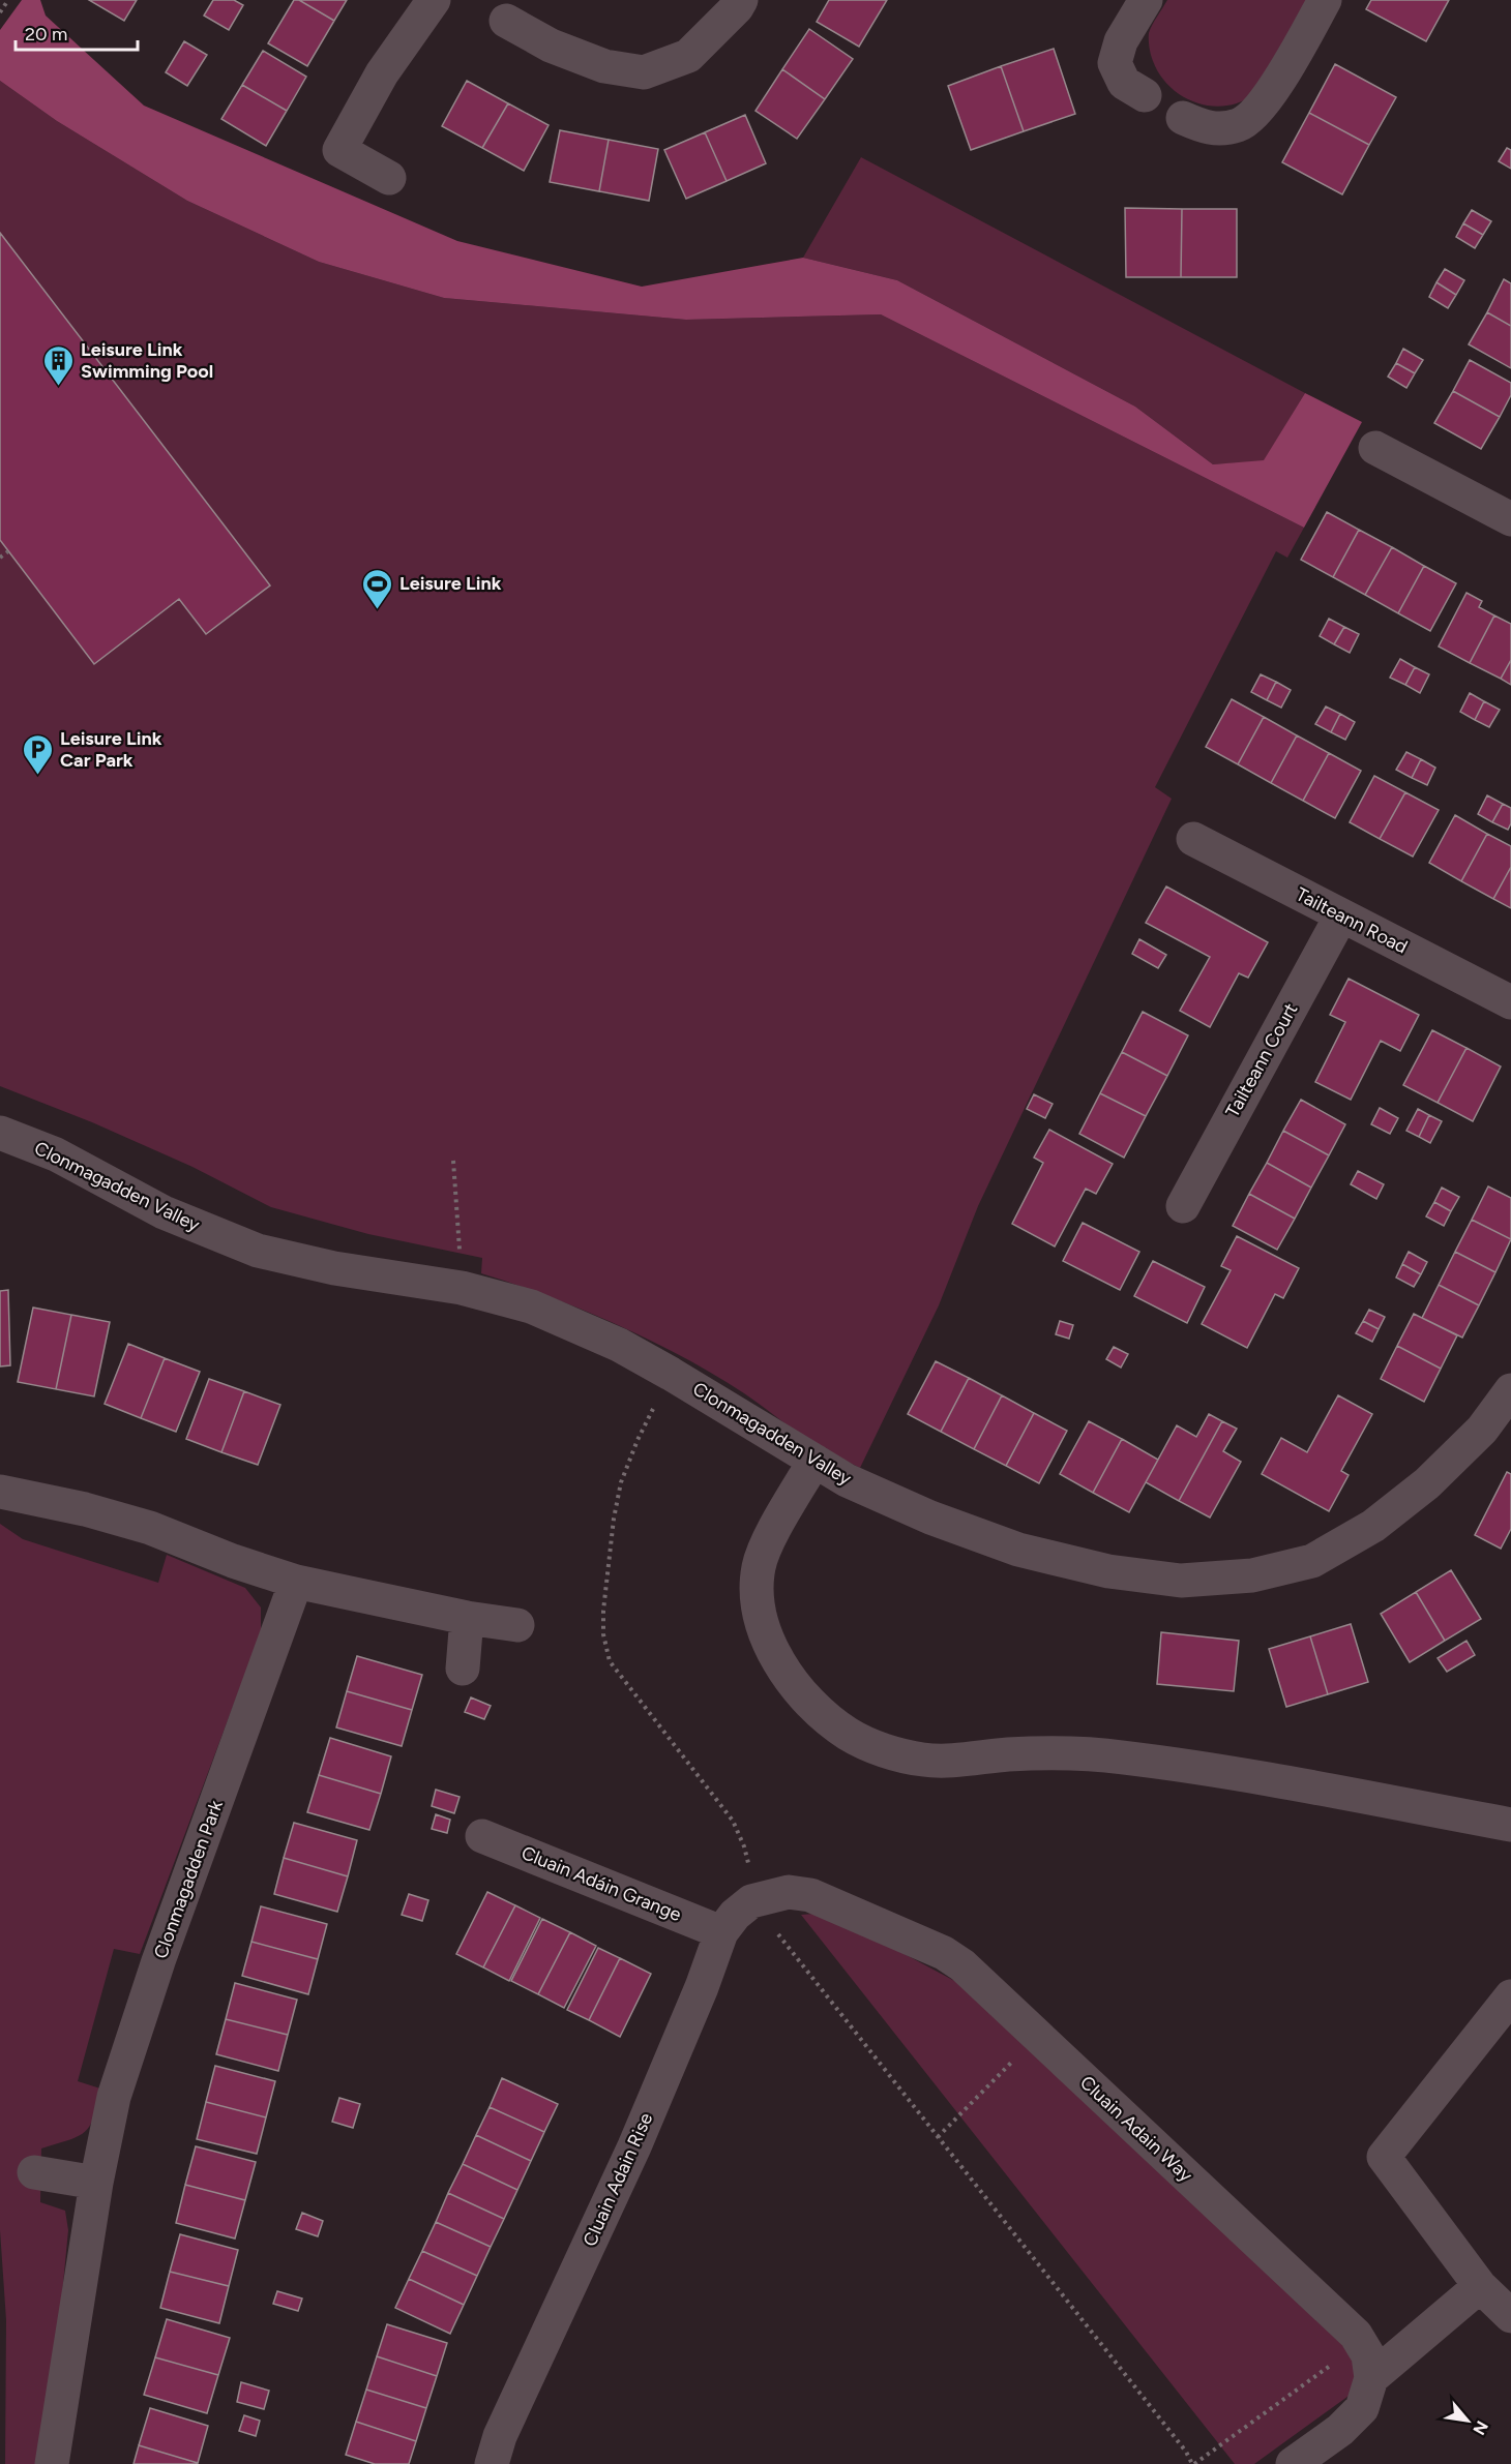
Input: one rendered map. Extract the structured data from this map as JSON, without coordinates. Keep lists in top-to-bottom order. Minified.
{"streets":{"street":["Tailteann Road","Tailteann Court","Clonmagadden Valley","Clonmagadden Park","Cluain Adáin Grange","Cluain Adain Way","Cluain Adain Rise"]},"crossings":[["Tailteann Road","Tailteann Court"],["Cluain Adáin Grange","Cluain Adain Rise"],["Cluain Adain Way","Cluain Adain Rise"]],"places":{"building":["Leisure Link Swimming Pool"],"sports":["Leisure Link"],"parking":["Leisure Link Car Park"]},"scale_bar":"20 m","north":"bottom right"}
